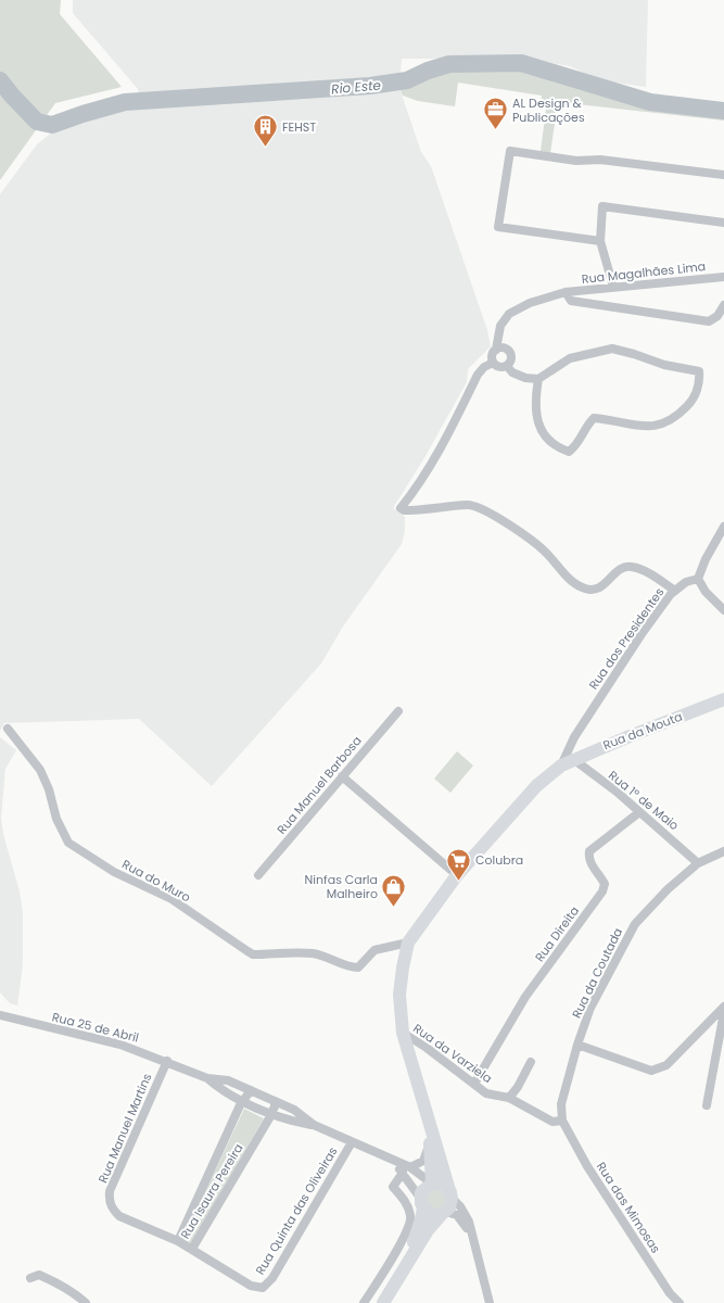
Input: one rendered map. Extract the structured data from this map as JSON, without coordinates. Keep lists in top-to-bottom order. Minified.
{"streets":{"main road":["Rua da Mouta"],"street":["Rua Magalhães Lima","Rua dos Presidentes","Rua Manuel Barbosa","Rua 1º de Maio","Rua do Muro","Rua Direita","Rua da Coutada","Rua 25 de Abril","Rua da Varziela","Rua Manuel Martins","Rua Isaura Pereira","Rua das Mimosas","Rua Quinta das Oliveiras"]},"crossings":[["Rua dos Presidentes","Rua da Mouta"],["Rua dos Presidentes","Rua 1º de Maio"],["Rua da Mouta","Rua 1º de Maio"],["Rua da Mouta","Rua do Muro"],["Rua 1º de Maio","Rua Direita"],["Rua 1º de Maio","Rua da Coutada"],["Rua Direita","Rua da Varziela"],["Rua da Coutada","Rua da Varziela"],["Rua da Coutada","Rua das Mimosas"],["Rua 25 de Abril","Rua Manuel Martins"],["Rua 25 de Abril","Rua Isaura Pereira"],["Rua 25 de Abril","Rua Quinta das Oliveiras"],["Rua da Varziela","Rua das Mimosas"],["Rua Manuel Martins","Rua Isaura Pereira"],["Rua Isaura Pereira","Rua Quinta das Oliveiras"]],"water":["Rio Este"],"places":{"office":["AL Design & Publicações"],"building":["FEHST"],"supermarket":["Colubra"],"shop":["Ninfas Carla Malheiro"]}}
